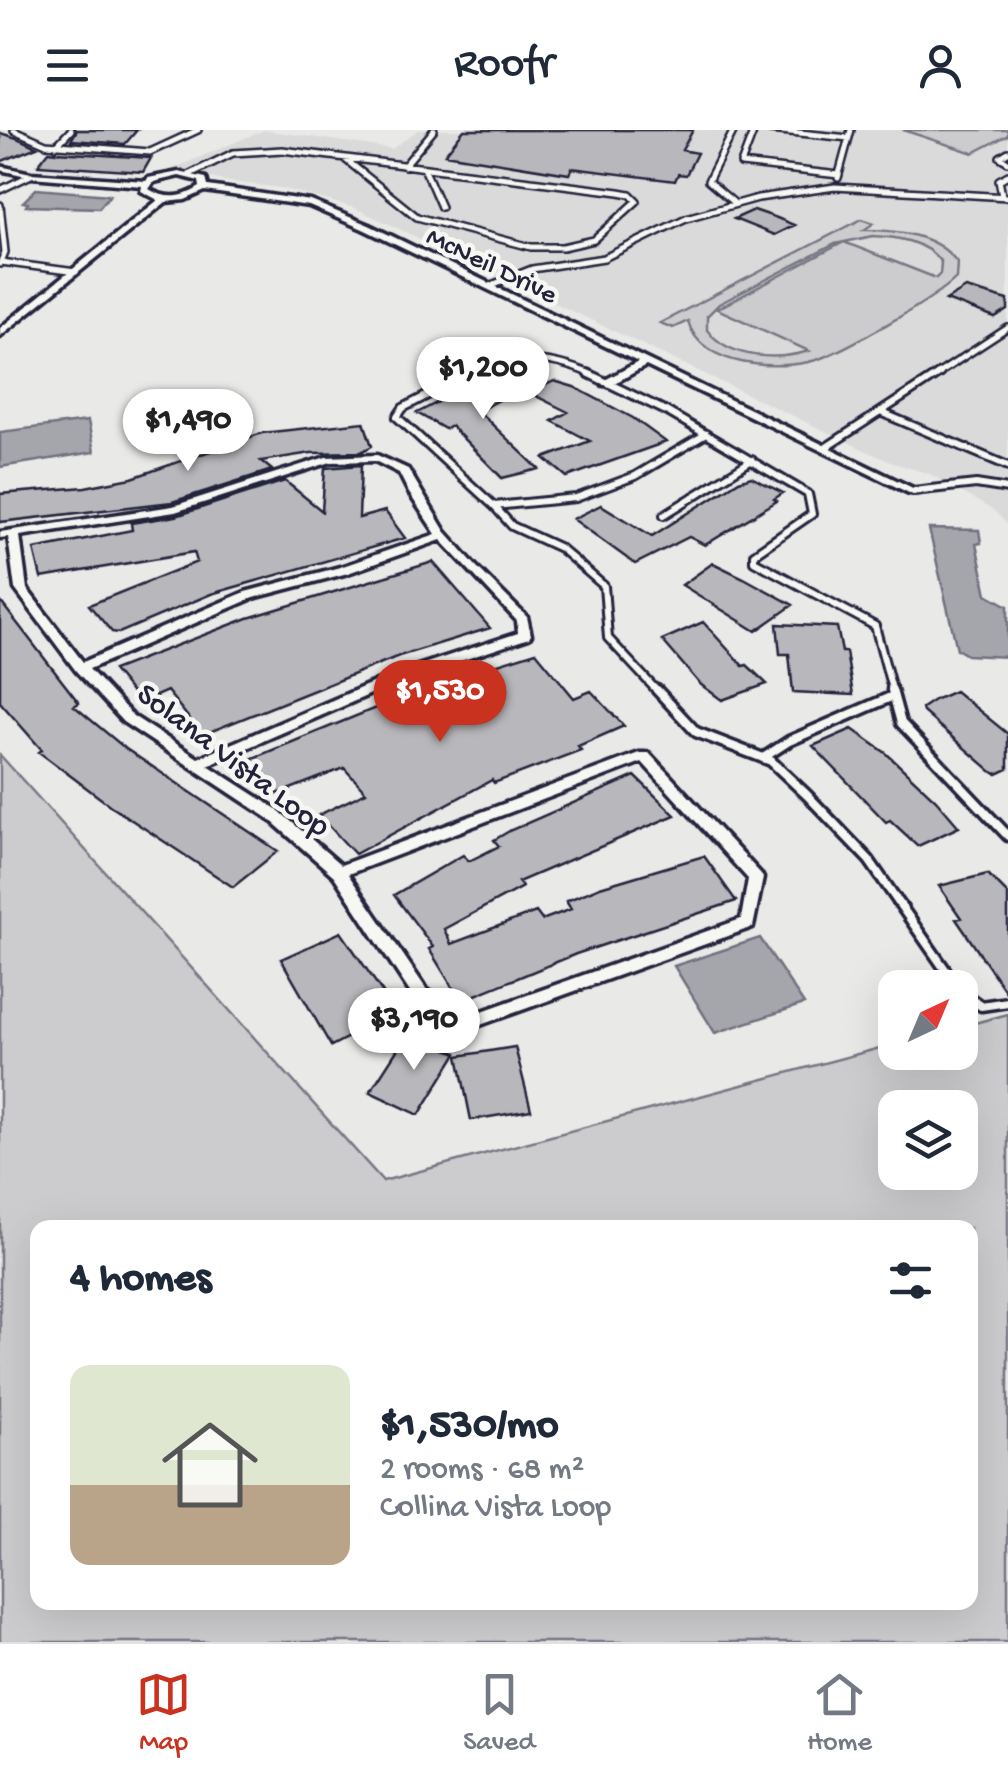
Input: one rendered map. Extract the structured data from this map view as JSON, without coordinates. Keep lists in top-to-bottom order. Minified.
{"streets":{"street":["McNeil Drive","Solana Vista Loop"]},"north":"top right","page":{"header":"Roofr","price":["$1,200","$1,490","$1,530","$3,190"],"heading":"4 homes","list":[{"name":"$1,530/mo","note":"2 rooms · 68 m² · Collina Vista Loop"}],"tabs":["Map","Saved","Home"]}}
